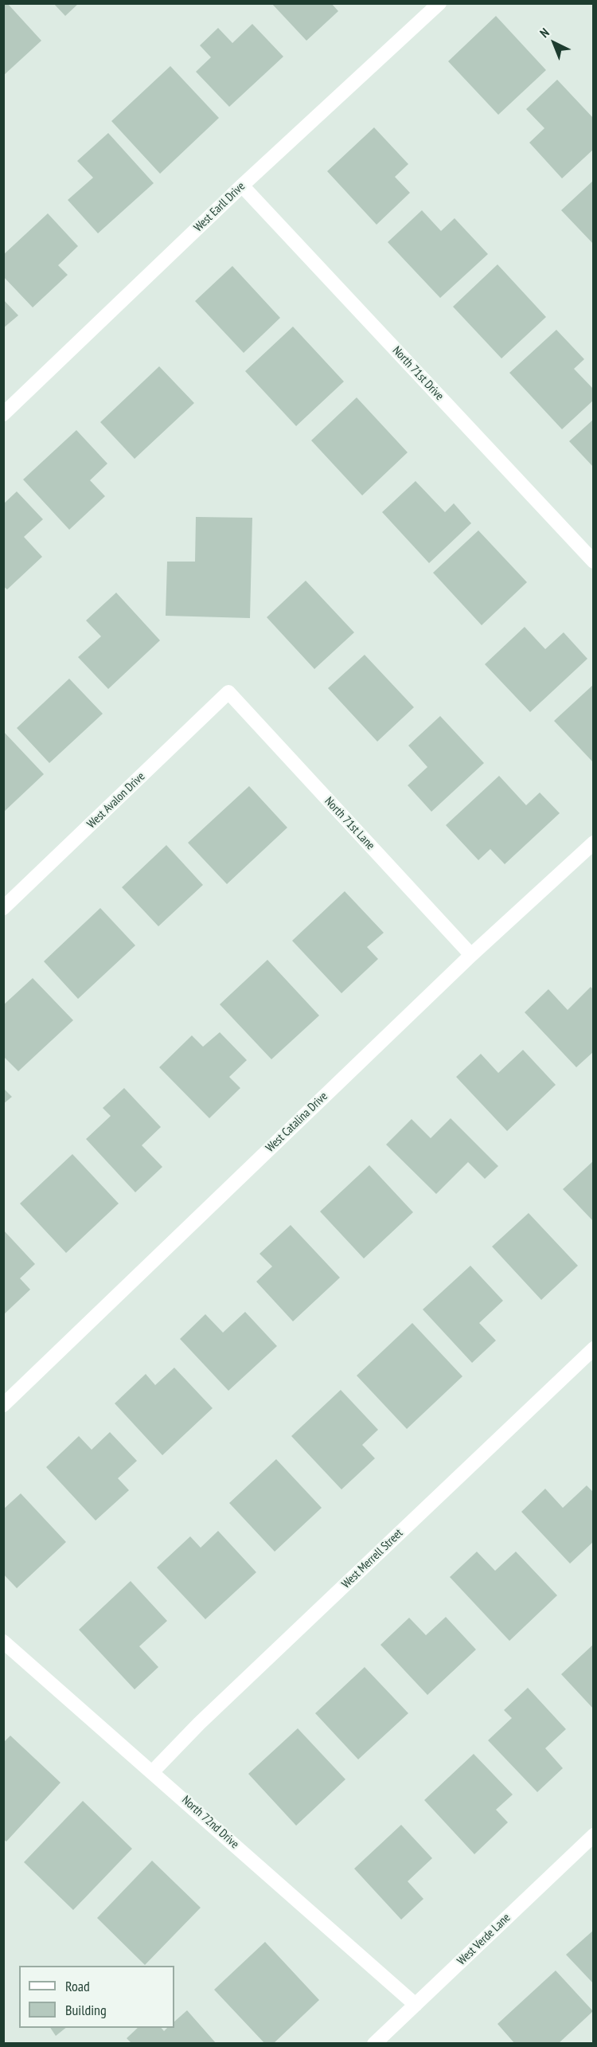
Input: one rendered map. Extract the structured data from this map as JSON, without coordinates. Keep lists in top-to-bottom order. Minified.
{"streets":{"street":["West Earll Drive","North 71st Drive","West Avalon Drive","North 71st Lane","West Catalina Drive","West Merrell Street","North 72nd Drive","West Verde Lane"]},"crossings":[["West Earll Drive","North 71st Drive"],["West Avalon Drive","North 71st Lane"],["North 71st Lane","West Catalina Drive"],["West Merrell Street","North 72nd Drive"],["North 72nd Drive","West Verde Lane"]],"legend":["Road","Building"],"north":"top left"}
